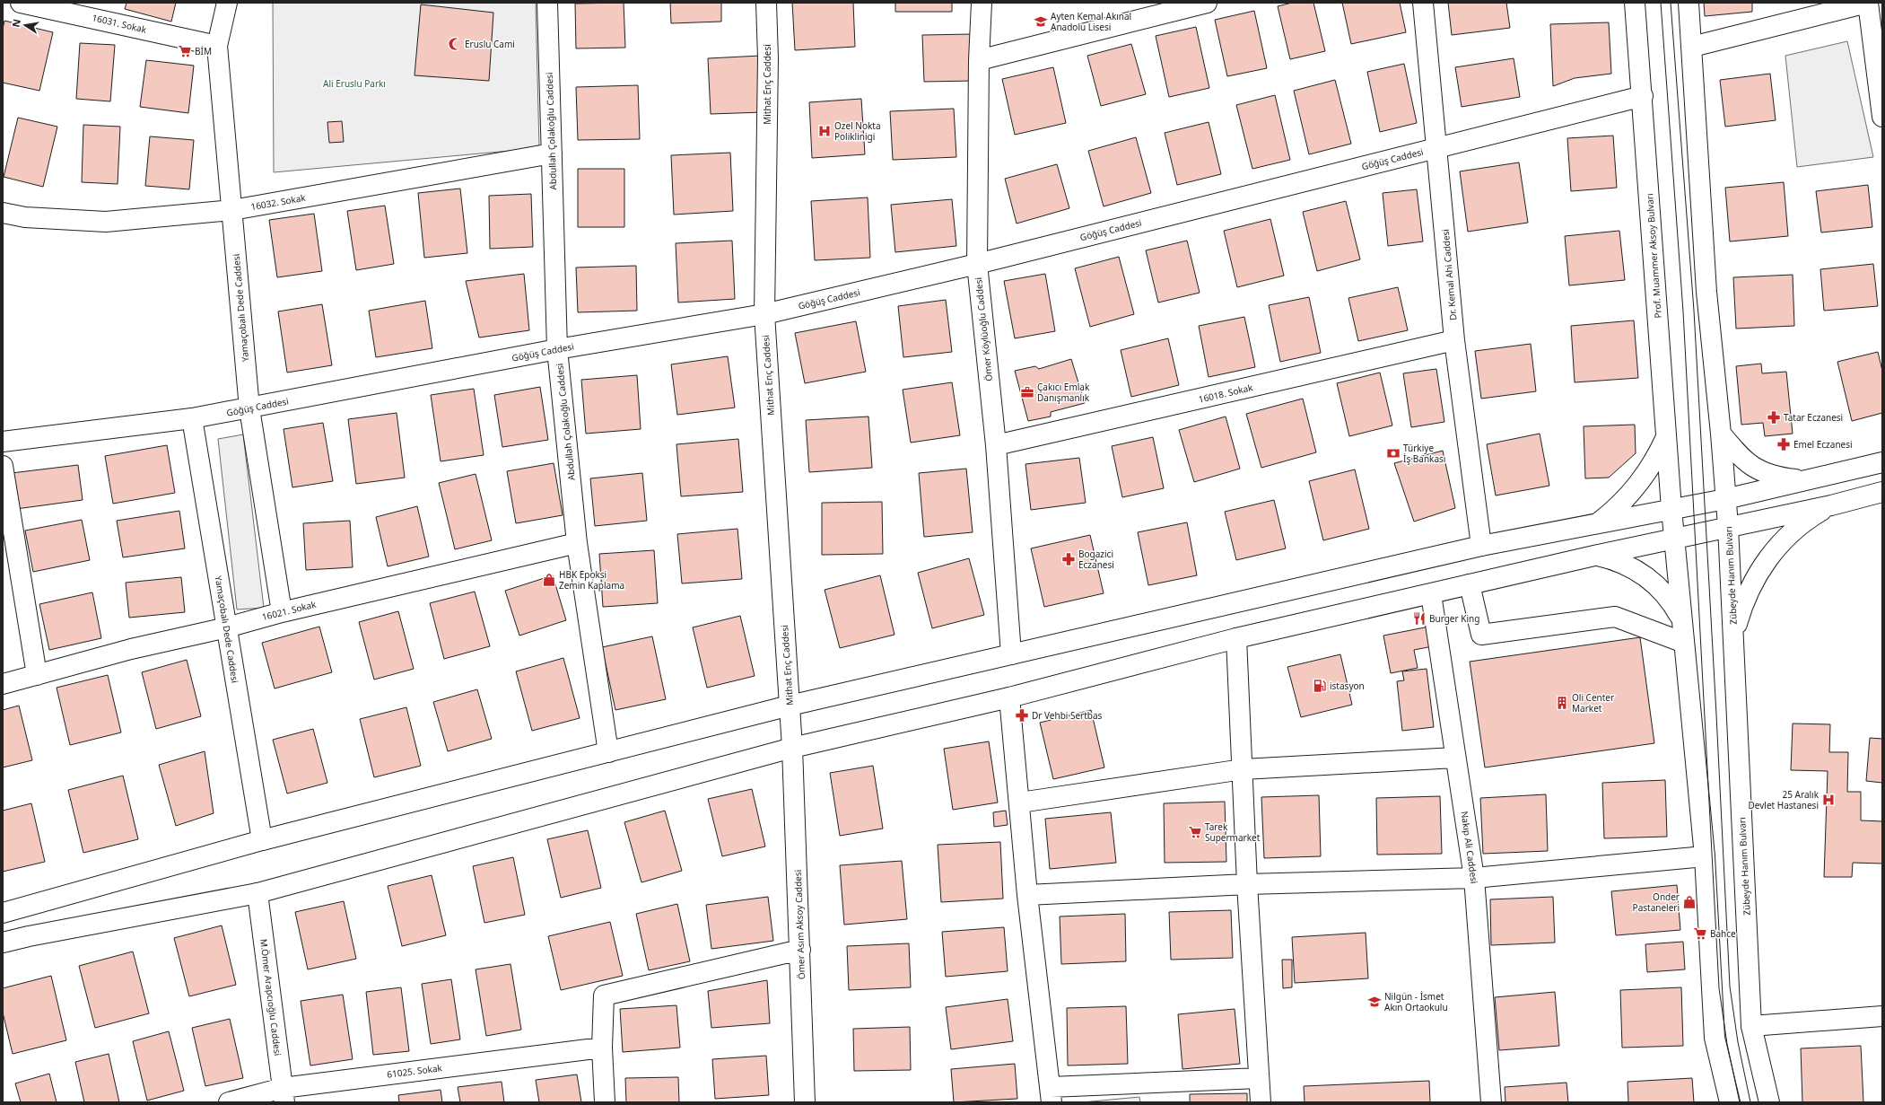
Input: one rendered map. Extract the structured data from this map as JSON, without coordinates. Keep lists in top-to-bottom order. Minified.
{"streets":{"street":["16031. Sokak","Mithat Enç Caddesi","Abdullah Çolakoğlu Caddesi","Göğüş Caddesi","16032. Sokak","Prof. Muammer Aksoy Bulvarı","Dr. Kemal Ahi Caddesi","Yamaçobalı Dede Caddesi","Ömer Köylüoğlu Caddesi","16018. Sokak","Zübeyde Hanım Bulvarı","16021. Sokak","Nakıp Ali Caddesi","Ömer Asım Aksoy Caddesi","M.Ömer Arapcıoğlu Caddesi","61025. Sokak"]},"crossings":[["16031. Sokak","Yamaçobalı Dede Caddesi"],["Mithat Enç Caddesi","Göğüş Caddesi"],["Mithat Enç Caddesi","Ömer Asım Aksoy Caddesi"],["Abdullah Çolakoğlu Caddesi","Göğüş Caddesi"],["Abdullah Çolakoğlu Caddesi","16032. Sokak"],["Abdullah Çolakoğlu Caddesi","16021. Sokak"],["Göğüş Caddesi","Prof. Muammer Aksoy Bulvarı"],["Göğüş Caddesi","Dr. Kemal Ahi Caddesi"],["Göğüş Caddesi","Yamaçobalı Dede Caddesi"],["Göğüş Caddesi","Ömer Köylüoğlu Caddesi"],["16032. Sokak","Yamaçobalı Dede Caddesi"],["Dr. Kemal Ahi Caddesi","16018. Sokak"],["Yamaçobalı Dede Caddesi","16021. Sokak"],["Ömer Köylüoğlu Caddesi","16018. Sokak"],["M.Ömer Arapcıoğlu Caddesi","61025. Sokak"]],"parks":["Ali Eruslu Parkı"],"places":{"school or university":["Ayten Kemal Akınal Anadolu Lisesi","Nilgün - İsmet Akın Ortaokulu"],"mosque":["Eruslu Cami"],"supermarket":["BİM","Tarek Supermarket","Bahce"],"hospital":["Ozel Nokta Poliklinigi","25 Aralık Devlet Hastanesi"],"office":["Çakıcı Emlak Danışmanlık"],"pharmacy":["Tatar Eczanesi","Emel Eczanesi","Bogazici Eczanesi","Dr Vehbi Sertbas"],"bank":["Türkiye İş Bankası"],"shop":["HBK Epoksi Zemin Kaplama","Onder Pastaneleri"],"restaurant":["Burger King"],"fuel station":["istasyon"],"building":["Oli Center Market"]},"north":"left"}
